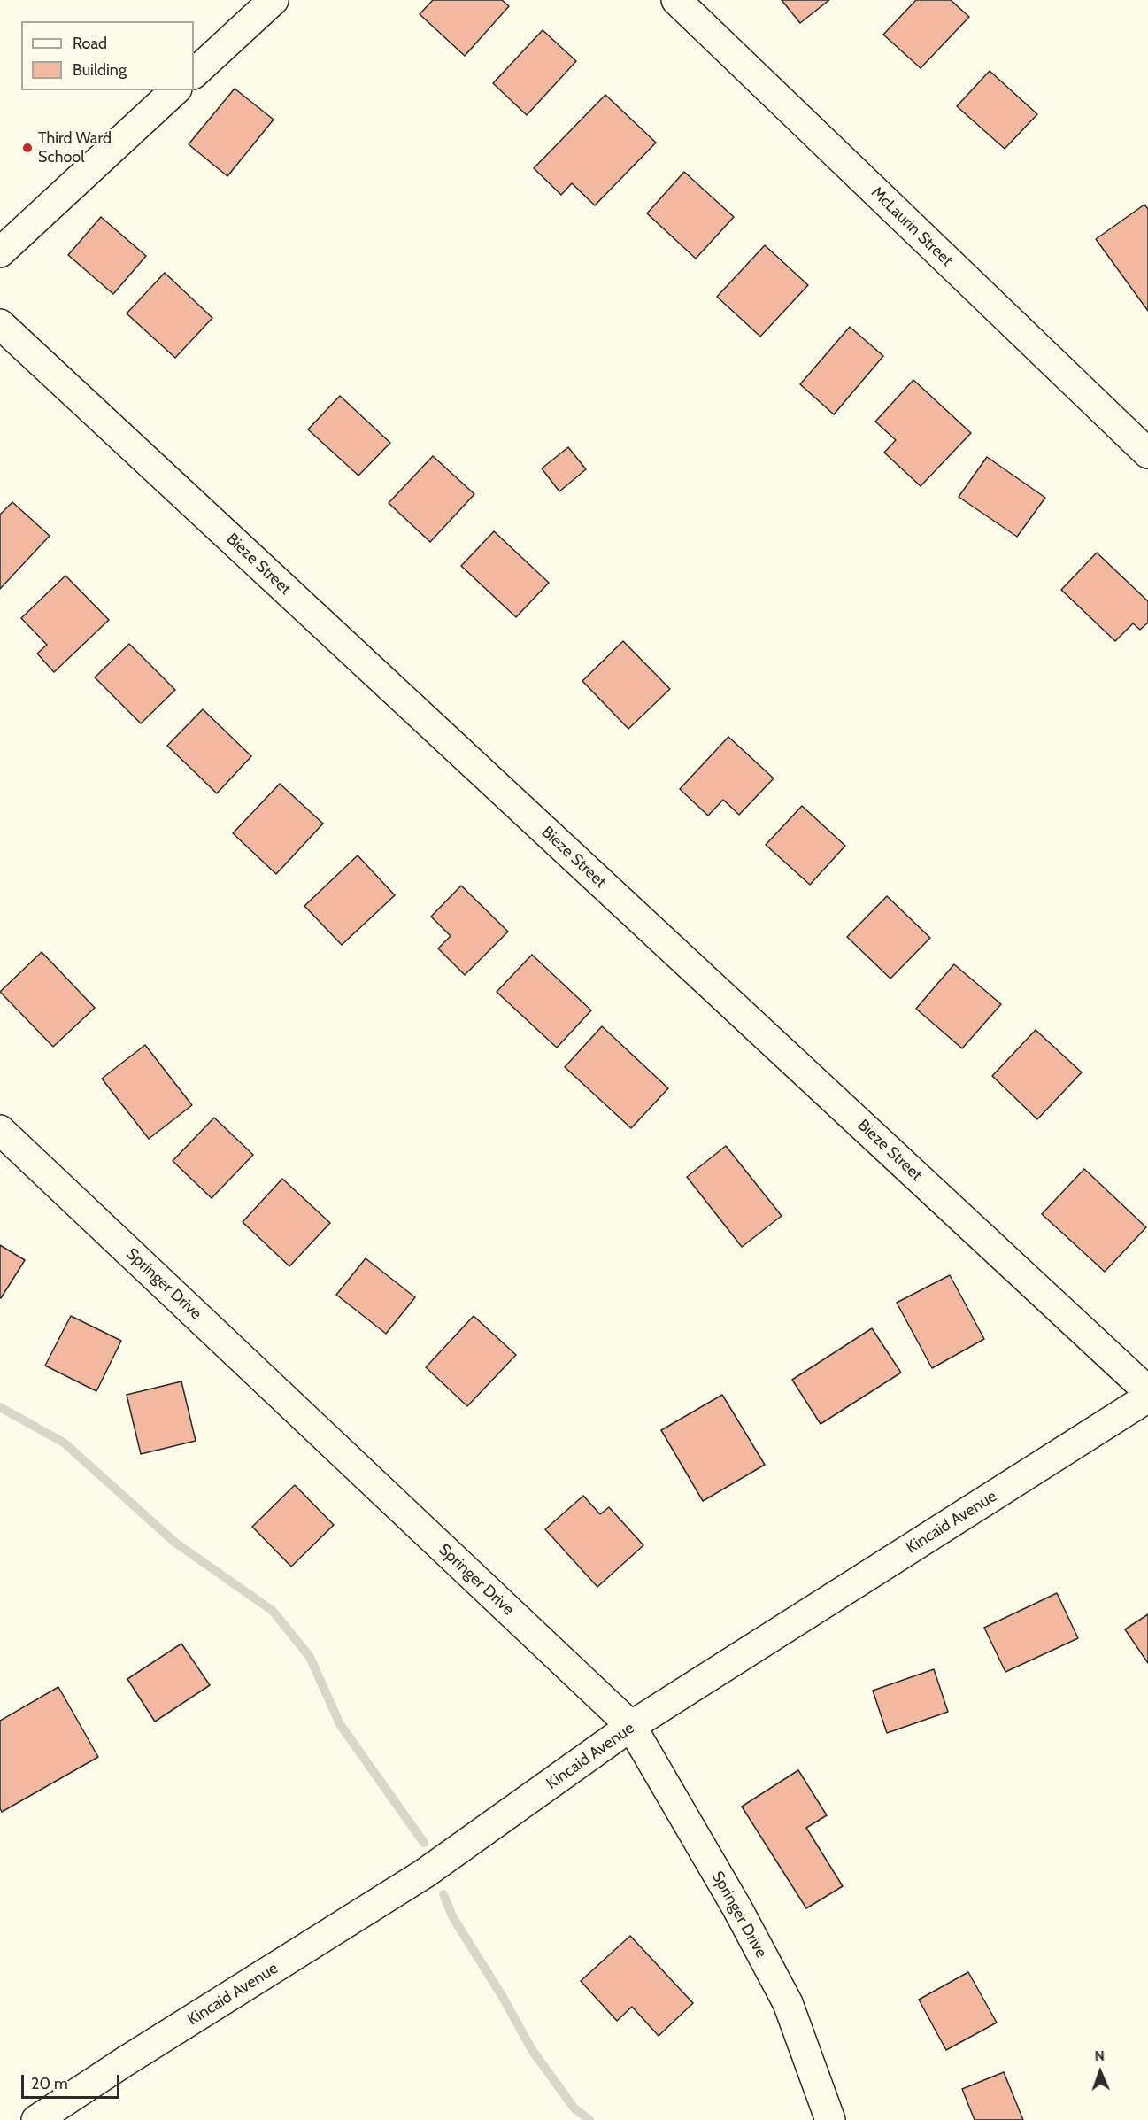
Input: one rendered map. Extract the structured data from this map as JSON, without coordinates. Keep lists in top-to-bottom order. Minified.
{"streets":{"street":["McLaurin Street","Bieze Street","Springer Drive","Kincaid Avenue"]},"crossings":[["Springer Drive","Kincaid Avenue"]],"places":["Third Ward School"],"legend":["Road","Building"],"scale_bar":"20 m","north":"top"}
